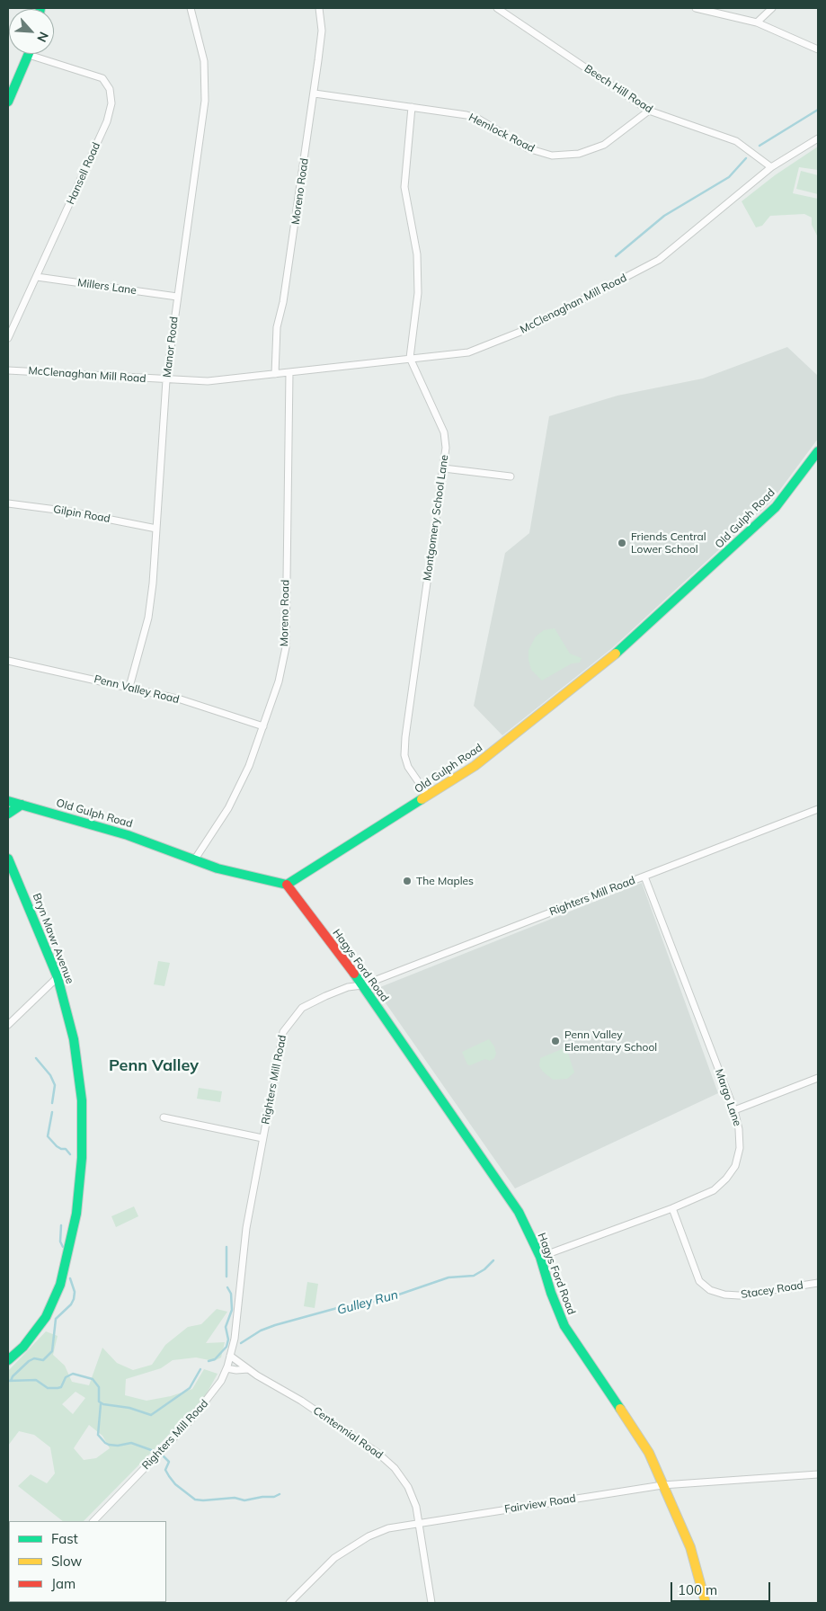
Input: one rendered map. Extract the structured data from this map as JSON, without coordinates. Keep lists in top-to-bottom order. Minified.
{"streets":{"street":["Beech Hill Road","Hemlock Road","Hansell Road","Moreno Road","Millers Lane","McClenaghan Mill Road","Manor Road","Gilpin Road","Montgomery School Lane","Old Gulph Road","Penn Valley Road","Righters Mill Road","Bryn Mawr Avenue","Hagys Ford Road","Margo Lane","Stacey Road","Centennial Road","Fairview Road"]},"crossings":[["Beech Hill Road","Hemlock Road"],["Beech Hill Road","McClenaghan Mill Road"],["Hemlock Road","Moreno Road"],["Hansell Road","Millers Lane"],["Moreno Road","McClenaghan Mill Road"],["Moreno Road","Old Gulph Road"],["Moreno Road","Penn Valley Road"],["Millers Lane","Manor Road"],["McClenaghan Mill Road","Manor Road"],["McClenaghan Mill Road","Montgomery School Lane"],["Manor Road","Gilpin Road"],["Manor Road","Penn Valley Road"],["Montgomery School Lane","Old Gulph Road"],["Old Gulph Road","Hagys Ford Road"],["Righters Mill Road","Hagys Ford Road"],["Righters Mill Road","Margo Lane"],["Righters Mill Road","Centennial Road"],["Hagys Ford Road","Margo Lane"],["Hagys Ford Road","Fairview Road"],["Margo Lane","Stacey Road"],["Centennial Road","Fairview Road"]],"districts":["Penn Valley"],"water":["Gulley Run"],"places":["Friends Central Lower School","The Maples","Penn Valley Elementary School"],"legend":["Fast","Slow","Jam"],"scale_bar":"100 m","north":"bottom right"}
